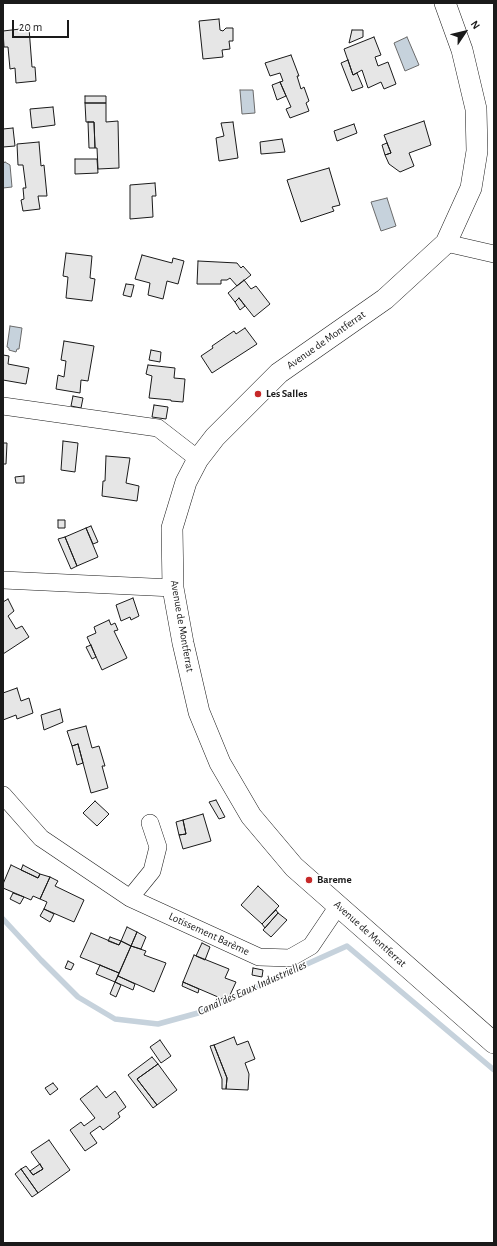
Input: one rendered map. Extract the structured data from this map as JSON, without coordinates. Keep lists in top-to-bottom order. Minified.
{"streets":{"street":["Avenue de Montferrat","Lotissement Barème"]},"crossings":[["Avenue de Montferrat","Lotissement Barème"]],"water":["Canal des Eaux Industrielles"],"places":["Les Salles","Bareme"],"scale_bar":"20 m","north":"top right"}
